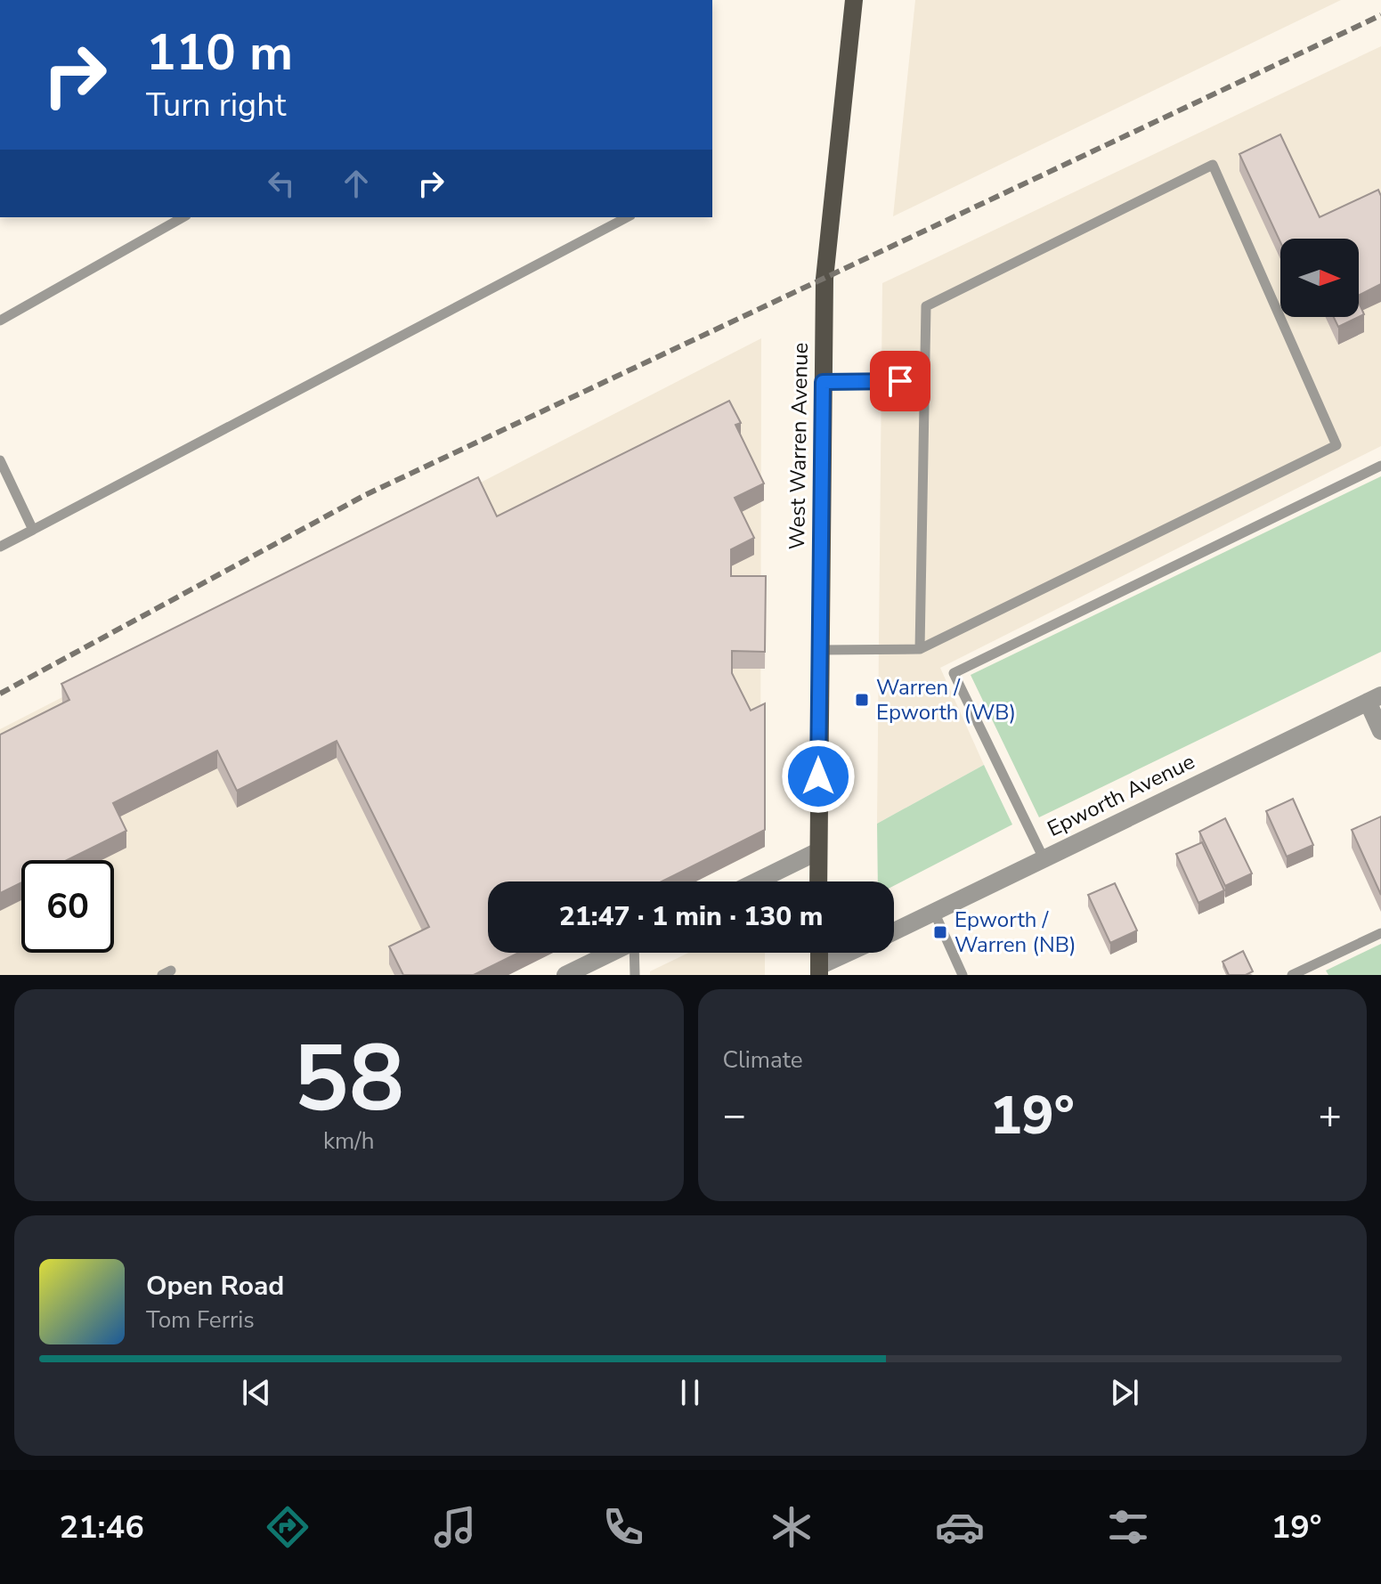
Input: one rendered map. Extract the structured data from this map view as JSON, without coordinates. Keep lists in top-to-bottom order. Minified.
{"streets":{"main road":["West Warren Avenue"],"street":["Epworth Avenue"]},"places":{"transit":["Warren / Epworth (WB)","Epworth / Warren (NB)"]},"north":"right","page":{"turn":["110 m","Turn right"],"limit":"60","trip":"21:47 · 1 min · 130 m","tile":[["58","km/h"],"Climate"],"heat":["−","19°","+"],"song":["Open Road","Tom Ferris"],"tabs":["21:46","19°"]}}
